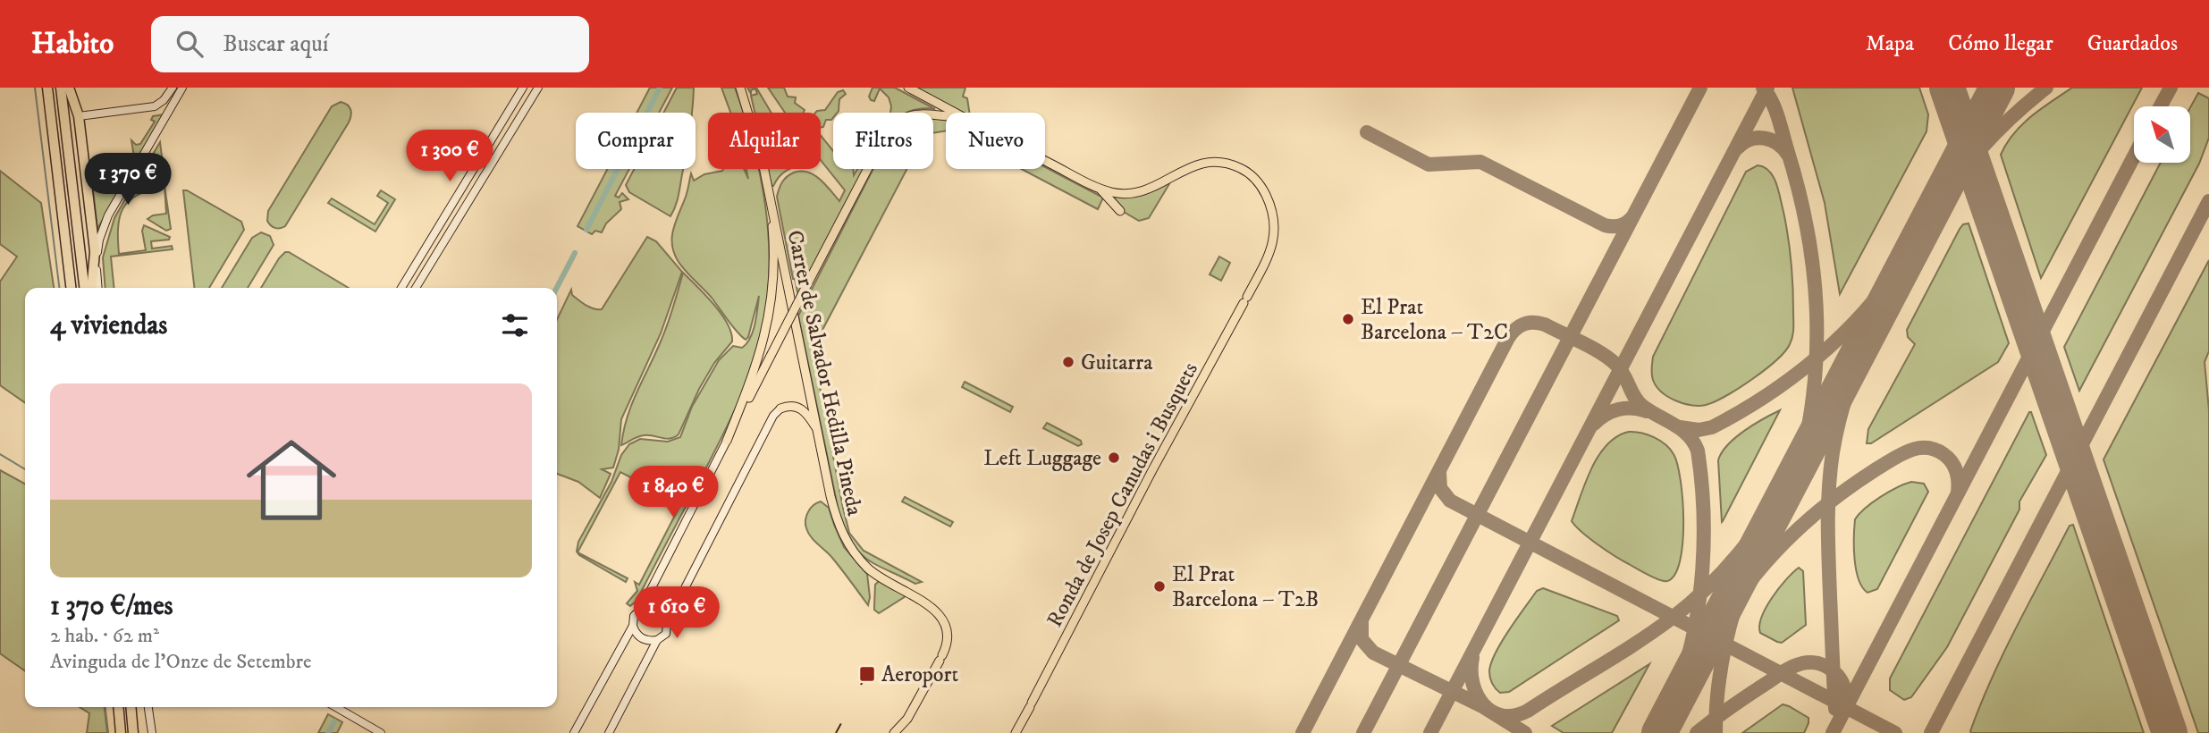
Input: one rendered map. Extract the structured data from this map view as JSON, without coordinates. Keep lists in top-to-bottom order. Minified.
{"streets":{"main road":["Carrer de Salvador Hedilla Pineda","Ronda de Josep Canudas i Busquets"]},"places":{"other":["El Prat Barcelona – T2C","Guitarra","Left Luggage","El Prat Barcelona – T2B"],"transit":["Aeroport"]},"north":"top left","page":{"header":"Habito","search":"Buscar aquí","nav":["Mapa","Cómo llegar","Guardados"],"chip":["Comprar","Alquilar","Filtros","Nuevo"],"price":["1 300 €","1 370 €","1 840 €","1 610 €"],"heading":"4 viviendas","list":[{"name":"1 370 €/mes","note":"2 hab. · 62 m² · Avinguda de l'Onze de Setembre"}]}}
